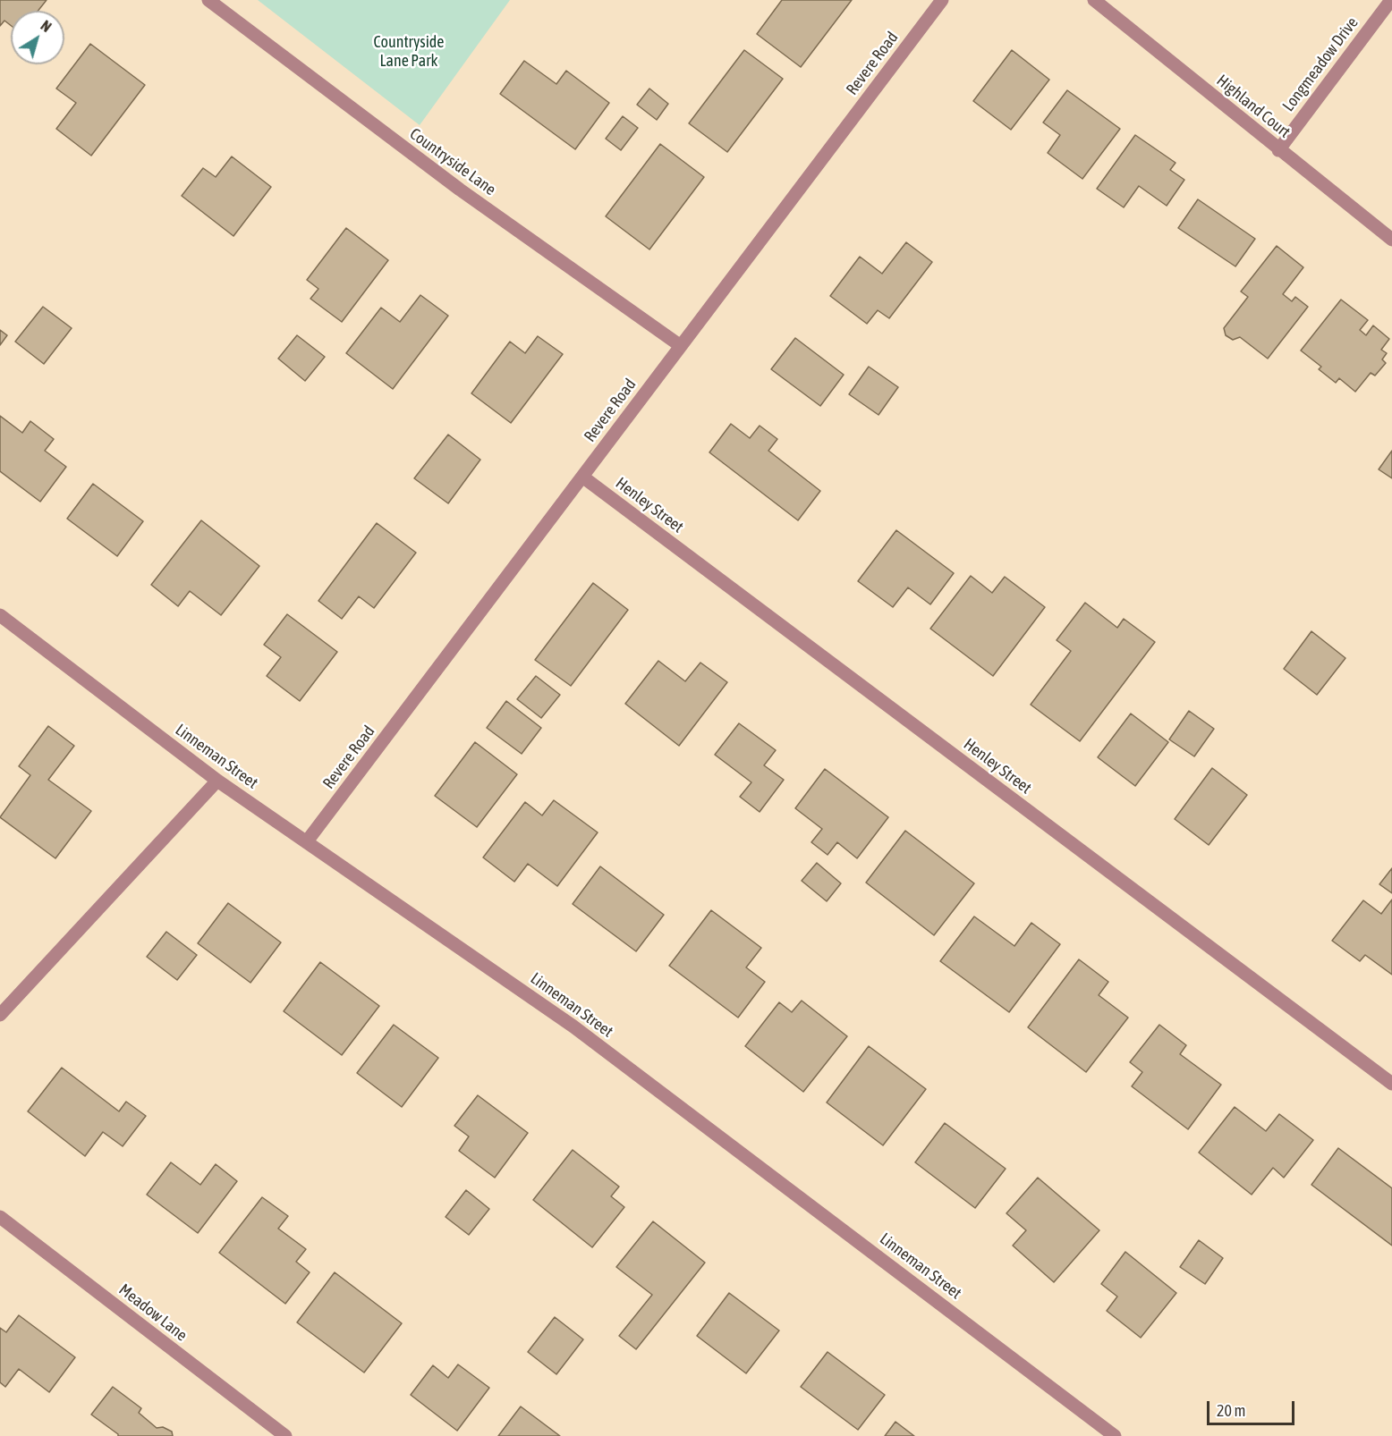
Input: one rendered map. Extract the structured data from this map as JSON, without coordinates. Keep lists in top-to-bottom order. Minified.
{"streets":{"street":["Revere Road","Longmeadow Drive","Highland Court","Countryside Lane","Henley Street","Linneman Street","Meadow Lane"]},"crossings":[["Revere Road","Countryside Lane"],["Revere Road","Henley Street"],["Revere Road","Linneman Street"],["Longmeadow Drive","Highland Court"]],"parks":["Countryside Lane Park"],"scale_bar":"20 m","north":"top right"}
